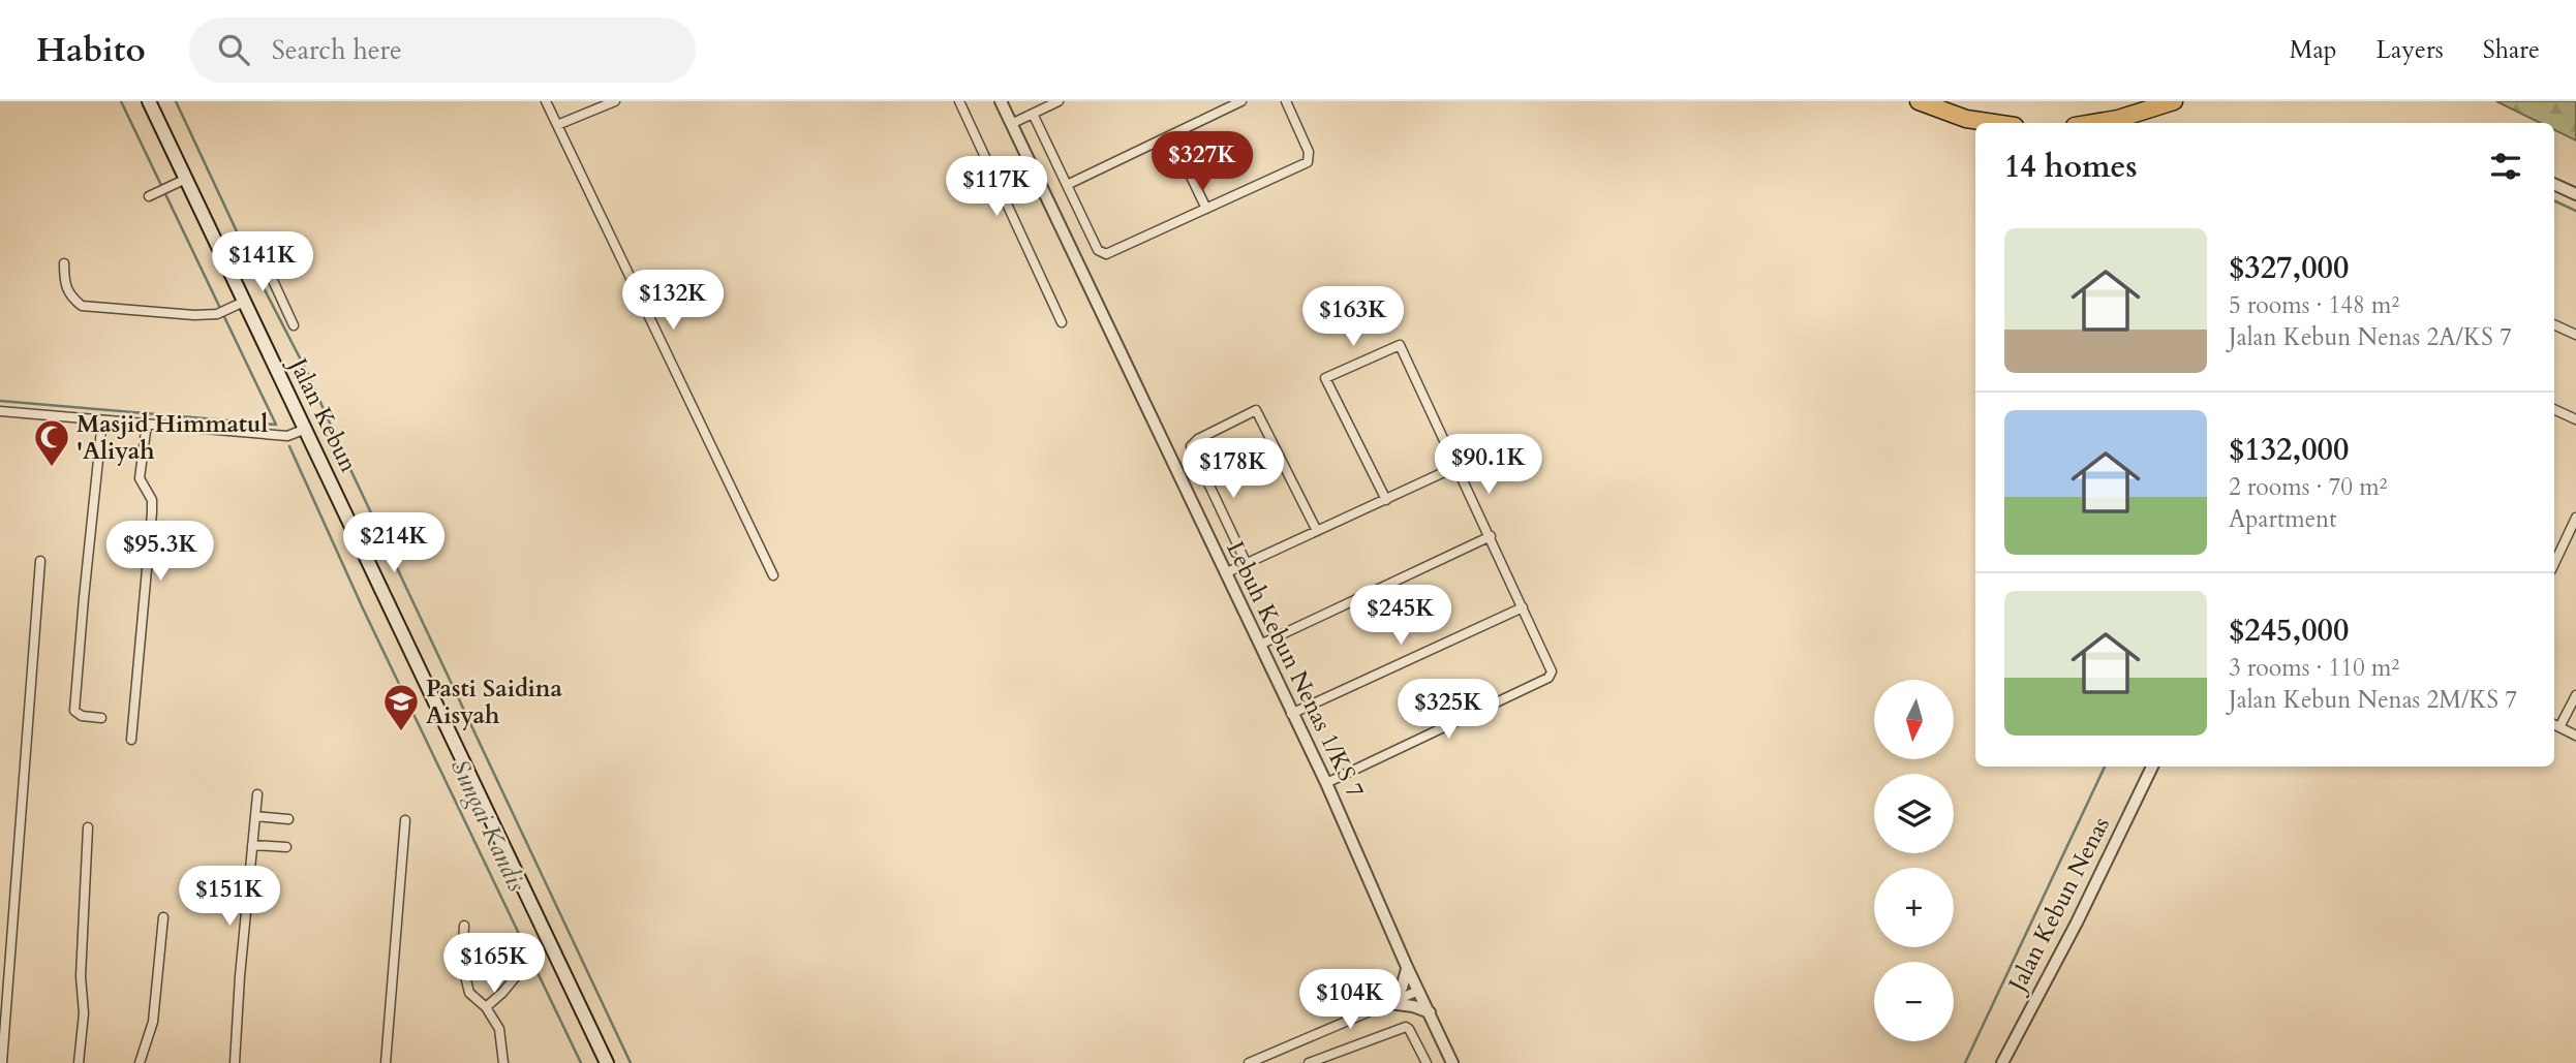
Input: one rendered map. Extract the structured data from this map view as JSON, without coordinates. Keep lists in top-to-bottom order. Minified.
{"streets":{"main road":["Jalan Kebun"],"street":["Lebuh Kebun Nenas 1/KS 7","Jalan Kebun Nenas"]},"water":["Sungai Kandis"],"places":{"mosque":["Masjid Himmatul 'Aliyah"],"school or university":["Pasti Saidina Aisyah"]},"north":"bottom","page":{"header":"Habito","search":"Search here","nav":["Map","Layers","Share"],"heading":"14 homes","price":["$327K","$117K","$141K","$132K","$163K","$90.1K","$178K","$214K","$95.3K","$245K","$325K","$151K","$165K","$104K"],"list":[{"name":"$327,000","note":"5 rooms · 148 m² · Jalan Kebun Nenas 2A/KS 7"},{"name":"$132,000","note":"2 rooms · 70 m² · Apartment"},{"name":"$245,000","note":"3 rooms · 110 m² · Jalan Kebun Nenas 2M/KS 7"}],"map_buttons":["+","−"]}}
